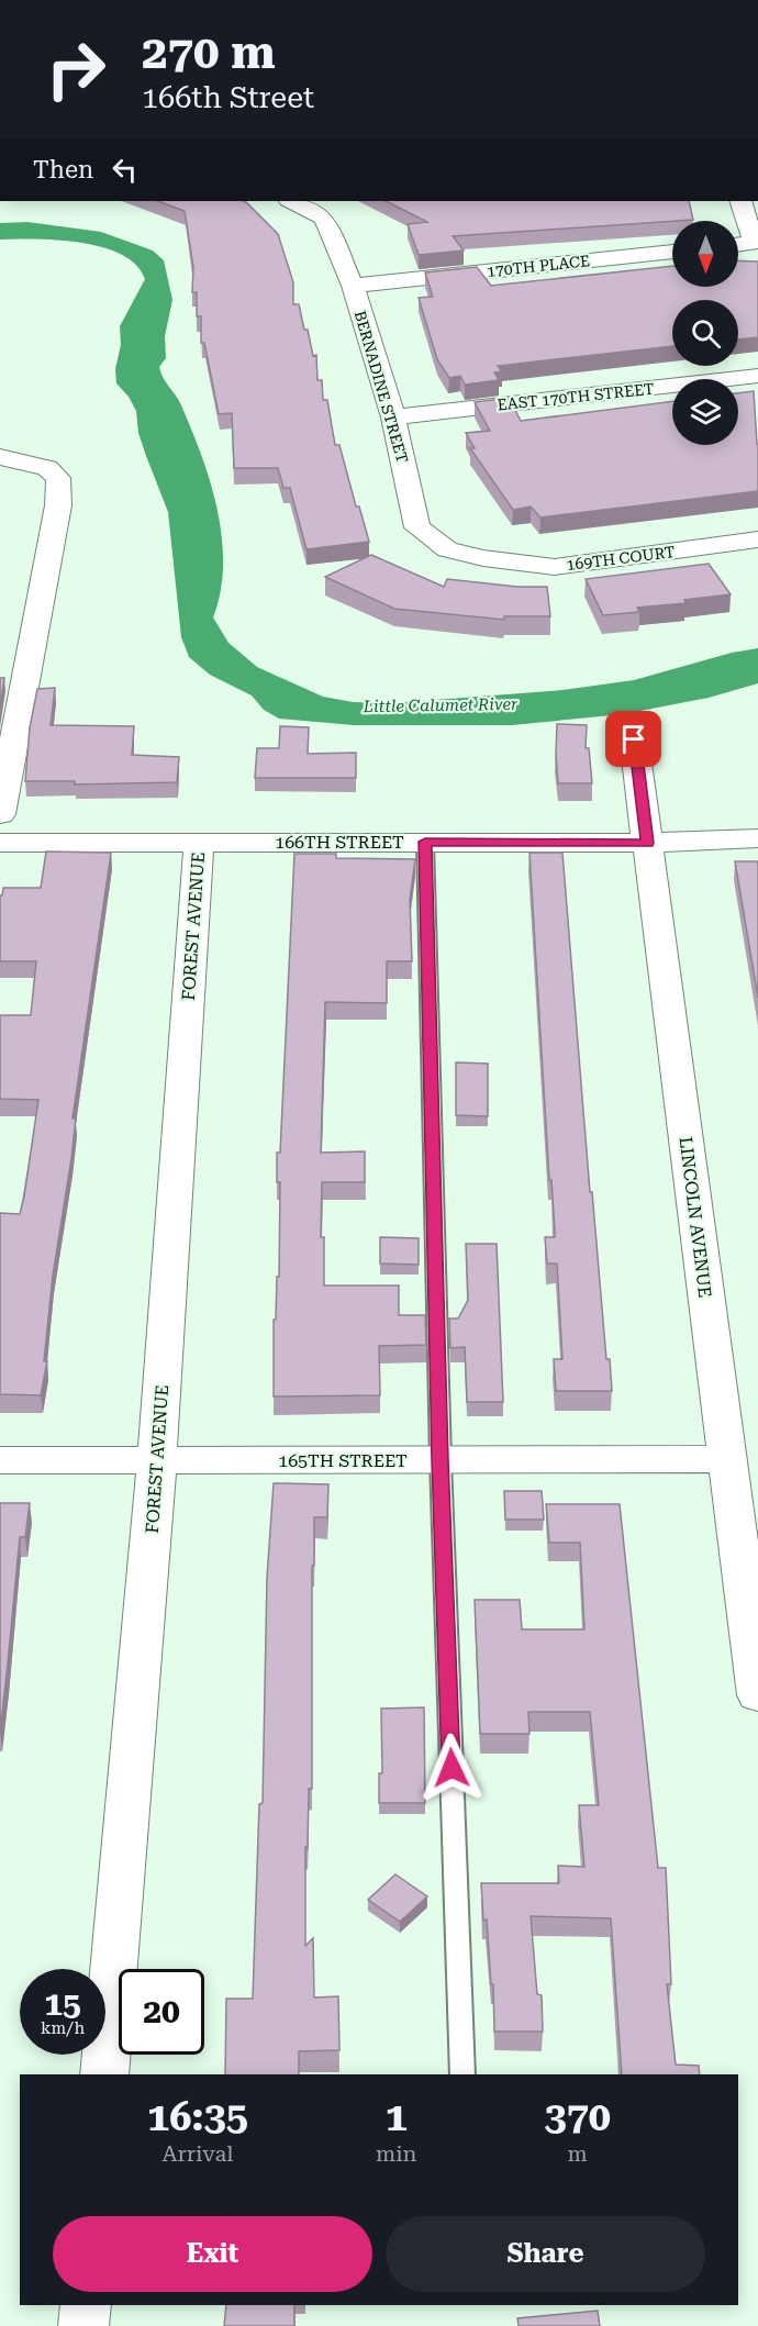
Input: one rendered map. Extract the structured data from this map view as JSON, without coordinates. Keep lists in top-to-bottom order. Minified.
{"streets":{"street":["170TH PLACE","BERNADINE STREET","EAST 170TH STREET","169TH COURT","166TH STREET","FOREST AVENUE","LINCOLN AVENUE","165TH STREET"]},"crossings":[["170TH PLACE","BERNADINE STREET"],["BERNADINE STREET","EAST 170TH STREET"],["BERNADINE STREET","169TH COURT"],["166TH STREET","FOREST AVENUE"],["166TH STREET","LINCOLN AVENUE"],["FOREST AVENUE","165TH STREET"],["LINCOLN AVENUE","165TH STREET"]],"water":["Little Calumet River"],"north":"bottom","page":{"turn":["270 m","166th Street"],"then":"Then","speed":"15 km/h","limit":"20","eta":["16:35","Arrival","1","min","370","m"],"buttons":["Exit","Share"]}}
